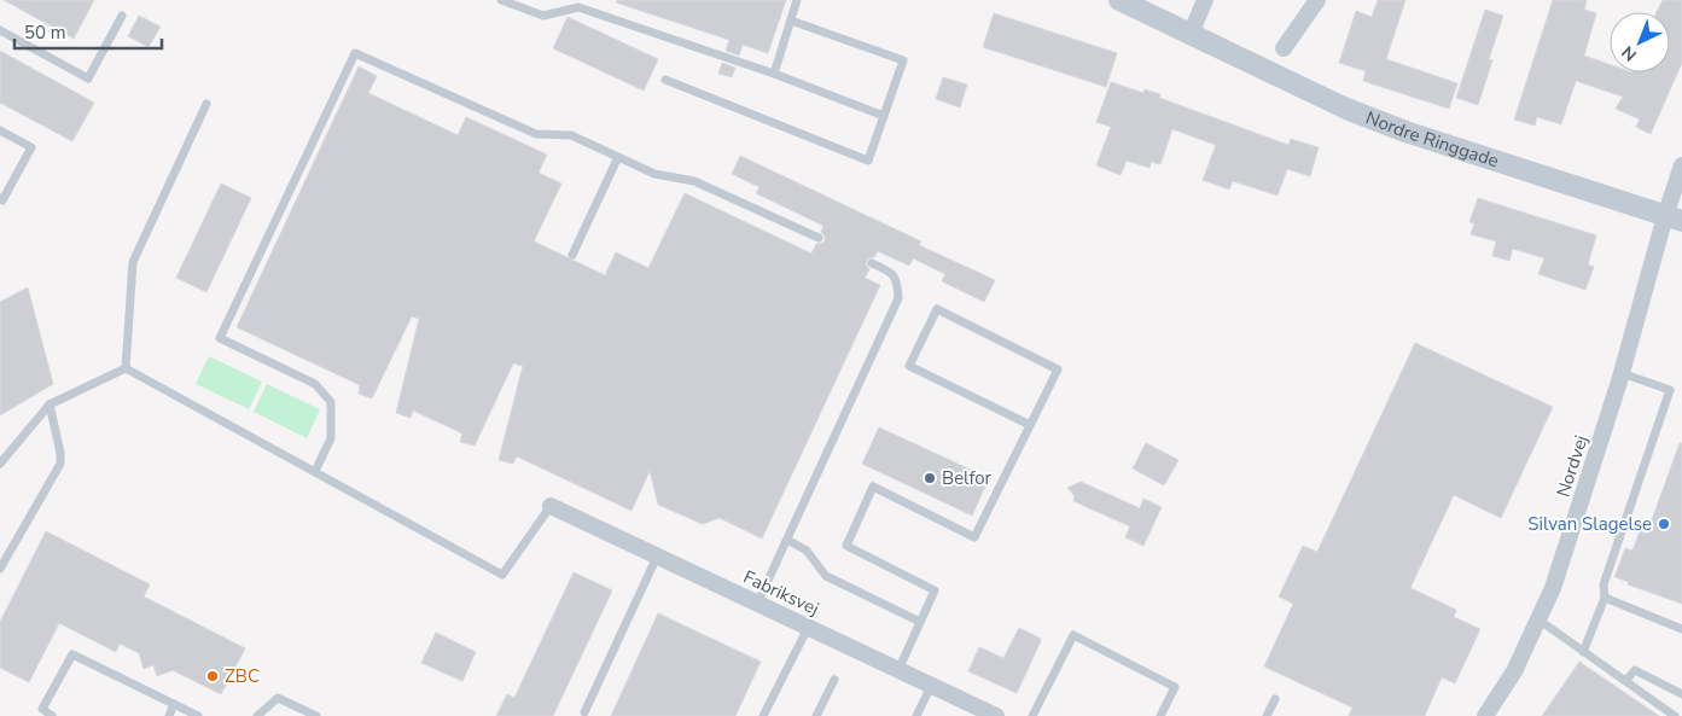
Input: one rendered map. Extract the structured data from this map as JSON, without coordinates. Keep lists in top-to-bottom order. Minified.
{"streets":{"street":["Nordre Ringgade","Nordvej","Fabriksvej"]},"crossings":[["Nordre Ringgade","Nordvej"]],"places":["Belfor","Silvan Slagelse","ZBC"],"scale_bar":"50 m","north":"bottom left"}
